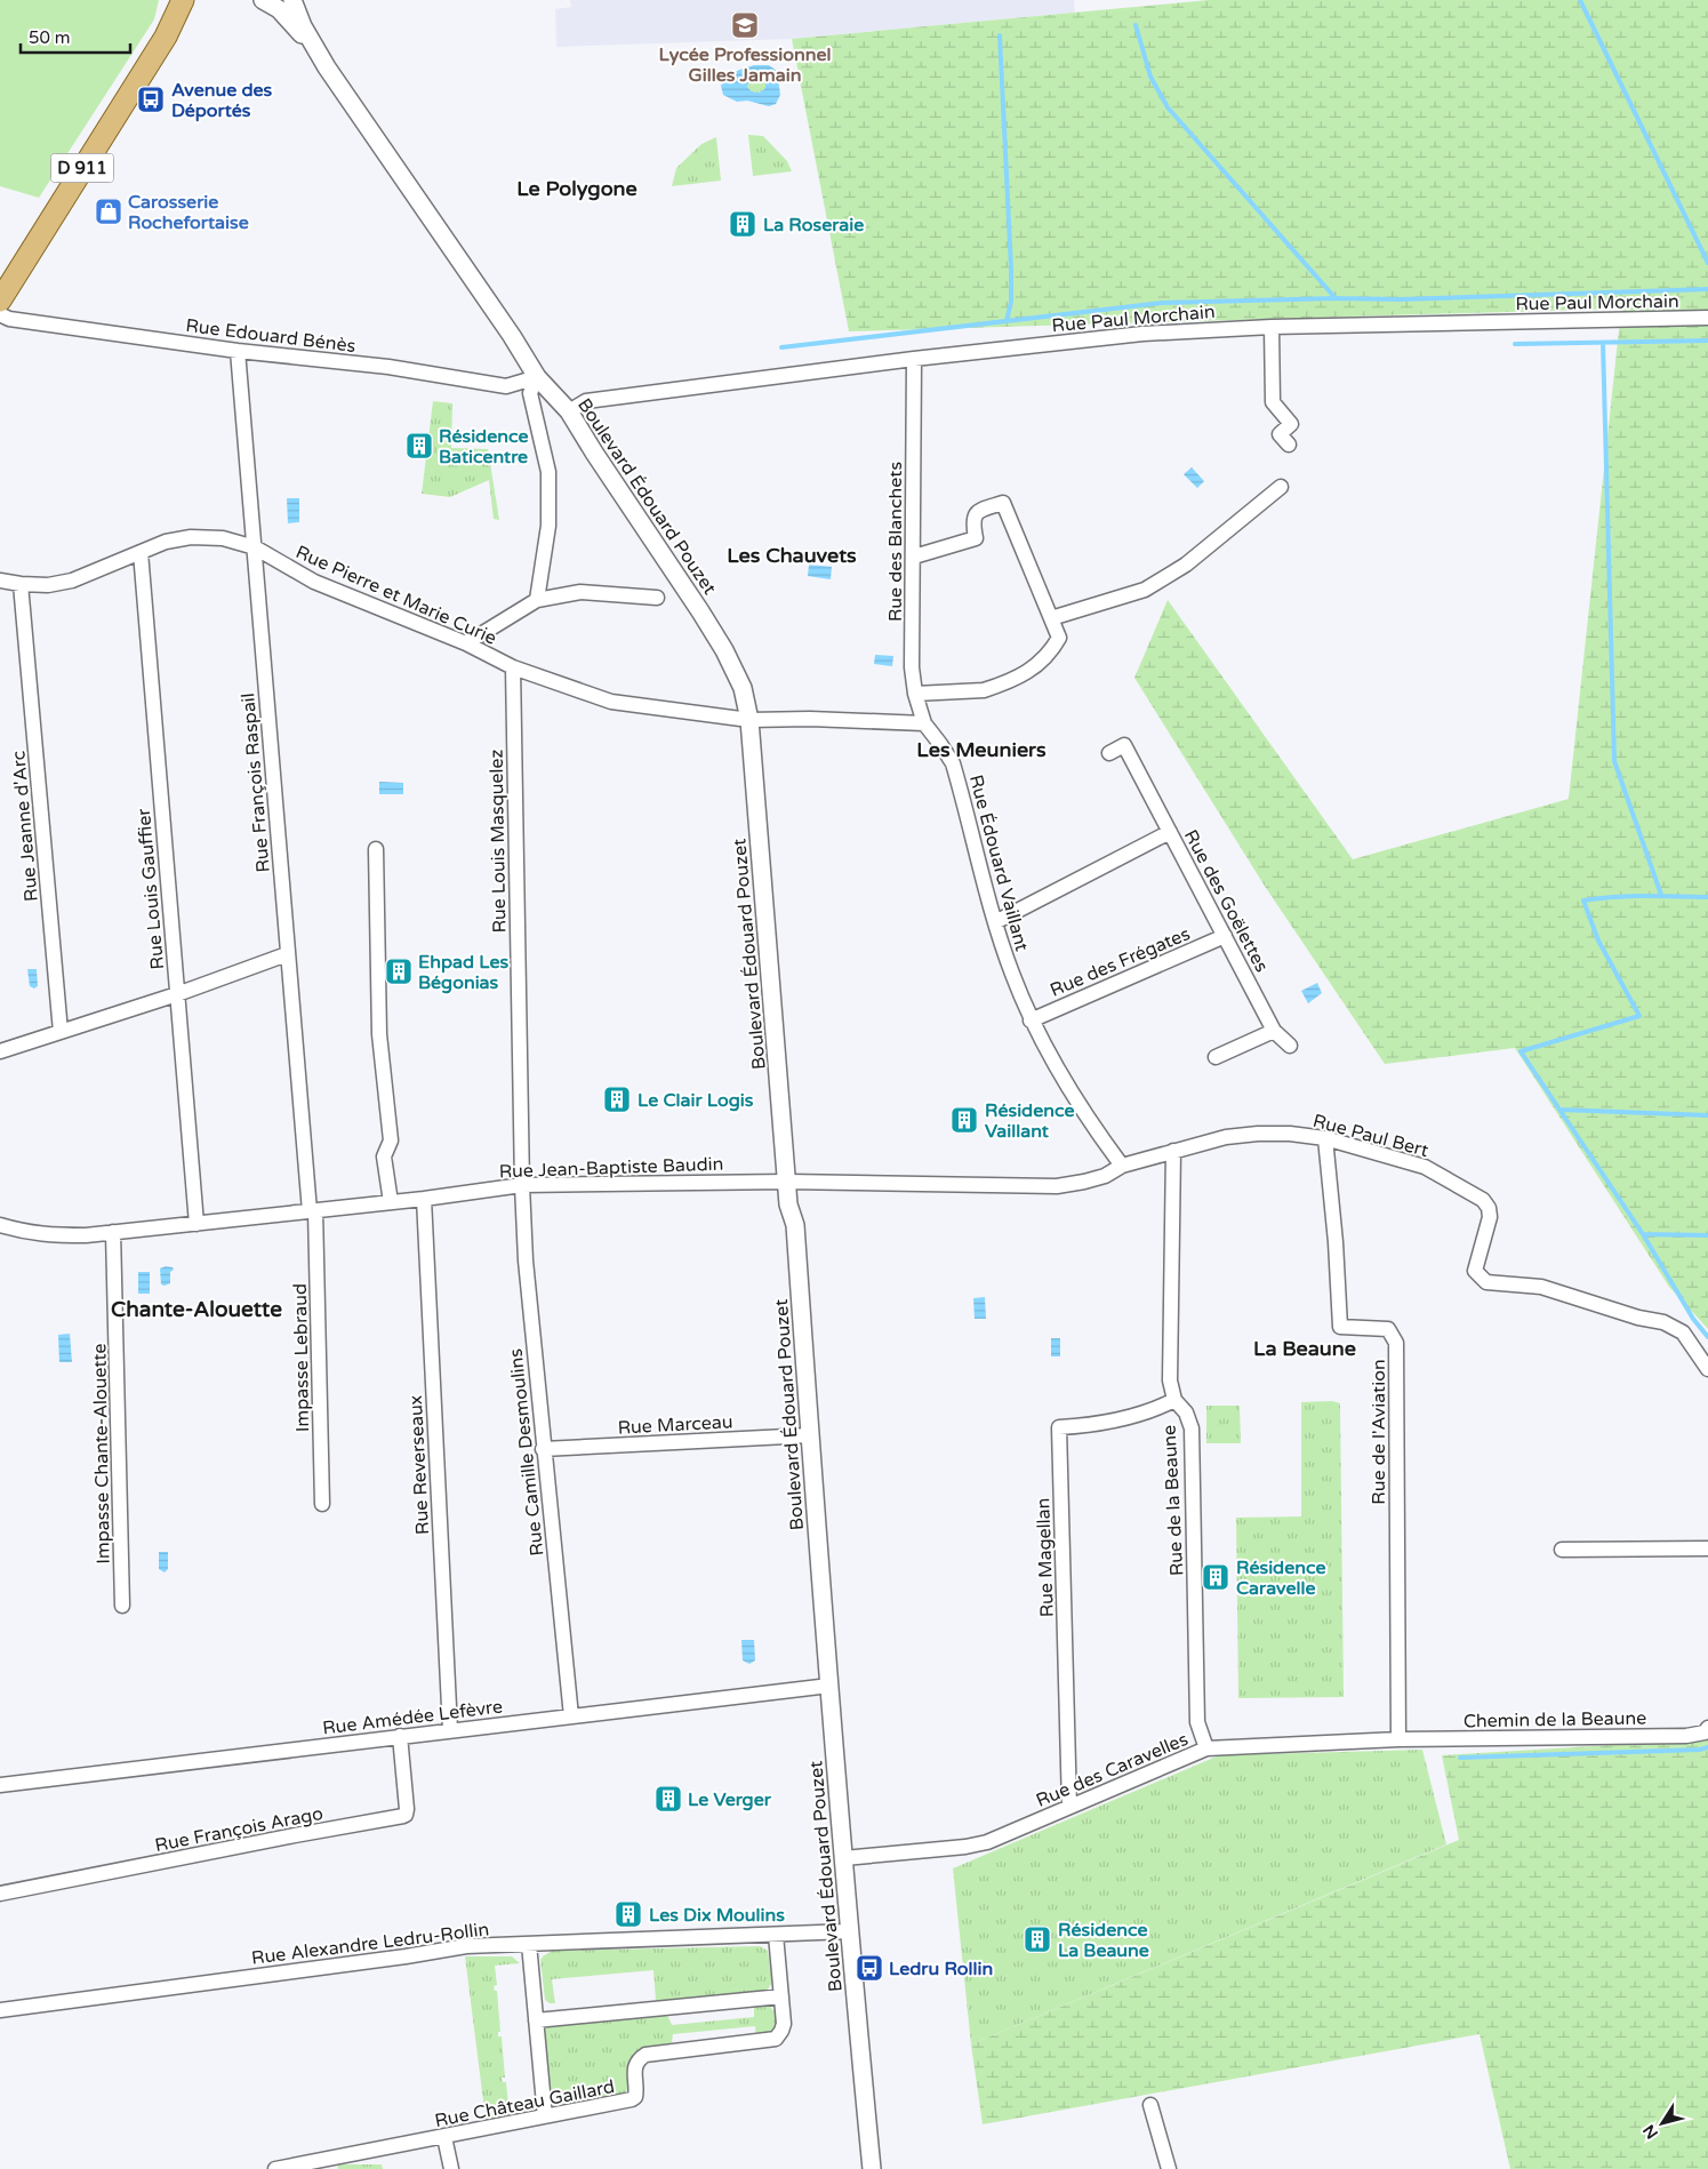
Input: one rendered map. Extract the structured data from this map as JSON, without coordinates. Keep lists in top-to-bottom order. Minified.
{"streets":{"main road":["D 911"],"street":["Rue Paul Morchain","Rue Edouard Bénès","Boulevard Édouard Pouzet","Rue des Blanchets","Rue Pierre et Marie Curie","Rue François Raspail","Rue Jeanne d'Arc","Rue Louis Masquelez","Rue Édouard Vaillant","Rue Louis Gauffier","Rue des Goëlettes","Rue des Frégates","Rue Paul Bert","Rue Jean-Baptiste Baudin","Impasse Lebraud","Rue Marceau","Rue de l'Aviation","Rue Camille Desmoulins","Impasse Chante-Alouette","Rue Reverseaux","Rue de la Beaune","Rue Magellan","Rue Amédée Lefèvre","Chemin de la Beaune","Rue des Caravelles","Rue François Arago","Rue Alexandre Ledru-Rollin","Rue Château Gaillard"]},"crossings":[["Rue Paul Morchain","Boulevard Édouard Pouzet"],["Rue Paul Morchain","Rue des Blanchets"],["Rue Edouard Bénès","Boulevard Édouard Pouzet"],["Rue Edouard Bénès","Rue François Raspail"],["Boulevard Édouard Pouzet","Rue Pierre et Marie Curie"],["Boulevard Édouard Pouzet","Rue Jean-Baptiste Baudin"],["Boulevard Édouard Pouzet","Rue Marceau"],["Boulevard Édouard Pouzet","Rue Amédée Lefèvre"],["Boulevard Édouard Pouzet","Rue des Caravelles"],["Boulevard Édouard Pouzet","Rue Alexandre Ledru-Rollin"],["Rue des Blanchets","Rue Édouard Vaillant"],["Rue Pierre et Marie Curie","Rue François Raspail"],["Rue Pierre et Marie Curie","Rue Jeanne d'Arc"],["Rue Pierre et Marie Curie","Rue Louis Masquelez"],["Rue Pierre et Marie Curie","Rue Louis Gauffier"],["Rue François Raspail","Rue Jean-Baptiste Baudin"],["Rue François Raspail","Impasse Lebraud"],["Rue Louis Masquelez","Rue Jean-Baptiste Baudin"],["Rue Louis Masquelez","Rue Camille Desmoulins"],["Rue Édouard Vaillant","Rue des Frégates"],["Rue Édouard Vaillant","Rue Paul Bert"],["Rue Édouard Vaillant","Rue Jean-Baptiste Baudin"],["Rue Louis Gauffier","Rue Jean-Baptiste Baudin"],["Rue des Goëlettes","Rue des Frégates"],["Rue Paul Bert","Rue Jean-Baptiste Baudin"],["Rue Paul Bert","Rue de l'Aviation"],["Rue Paul Bert","Rue de la Beaune"],["Rue Jean-Baptiste Baudin","Impasse Lebraud"],["Rue Jean-Baptiste Baudin","Rue Camille Desmoulins"],["Rue Jean-Baptiste Baudin","Impasse Chante-Alouette"],["Rue Jean-Baptiste Baudin","Rue Reverseaux"],["Rue Marceau","Rue Camille Desmoulins"],["Rue de l'Aviation","Chemin de la Beaune"],["Rue de l'Aviation","Rue des Caravelles"],["Rue Camille Desmoulins","Rue Amédée Lefèvre"],["Rue Reverseaux","Rue Amédée Lefèvre"],["Rue de la Beaune","Rue Magellan"],["Rue de la Beaune","Rue des Caravelles"],["Rue Magellan","Rue des Caravelles"],["Rue Amédée Lefèvre","Rue François Arago"],["Chemin de la Beaune","Rue des Caravelles"],["Rue Alexandre Ledru-Rollin","Rue Château Gaillard"]],"districts":["Le Polygone","Les Chauvets","Les Meuniers","Chante-Alouette","La Beaune"],"places":{"school or university":["Lycée Professionnel Gilles Jamain"],"bus stop":["Avenue des Déportés","Ledru Rollin"],"shop":["Carosserie Rochefortaise"],"building":["La Roseraie","Résidence Baticentre","Ehpad Les Bégonias","Le Clair Logis","Résidence Vaillant","Résidence Caravelle","Le Verger","Les Dix Moulins","Résidence La Beaune"]},"scale_bar":"50 m","north":"bottom left"}
